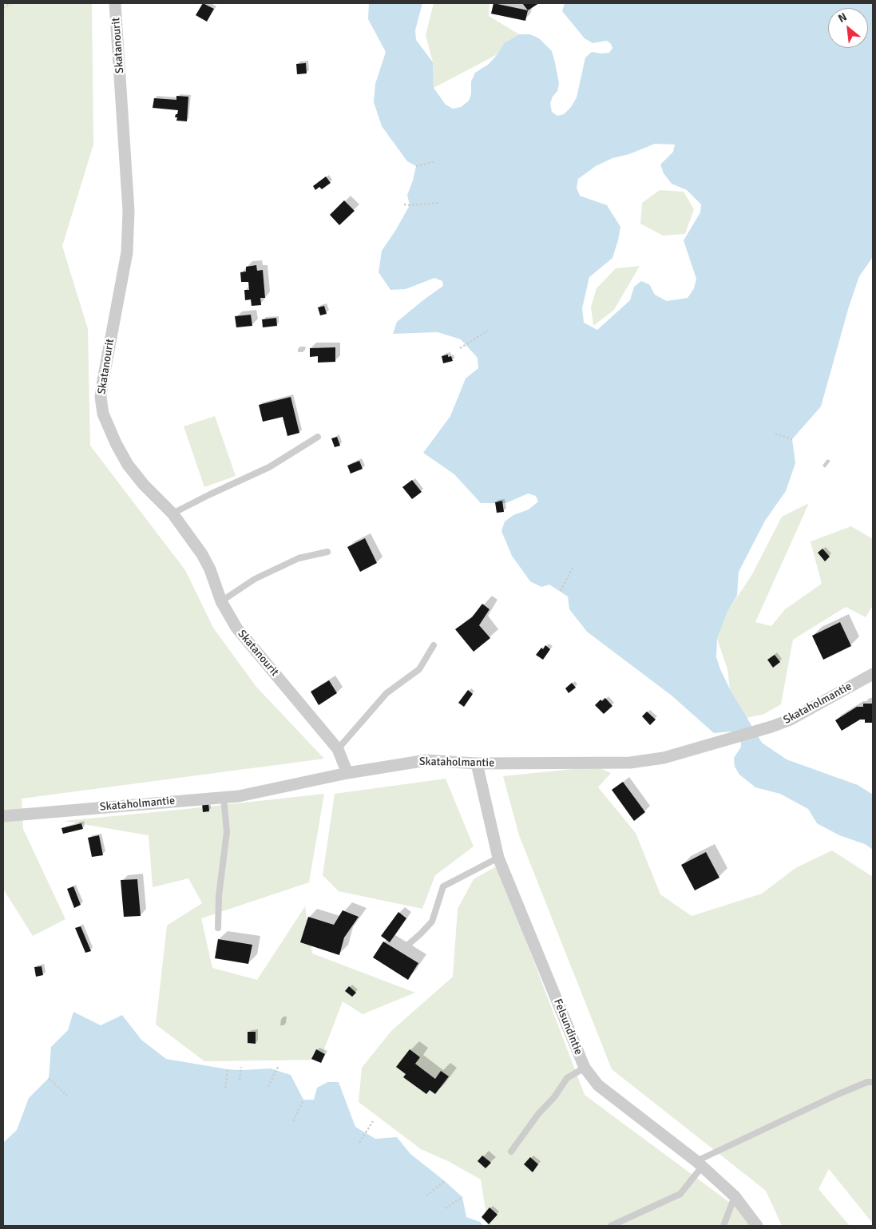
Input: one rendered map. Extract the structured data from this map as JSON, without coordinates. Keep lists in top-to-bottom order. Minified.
{"streets":{"street":["Skatanourit","Skataholmantie","Felsundintie"]},"crossings":[["Skatanourit","Skataholmantie"],["Skataholmantie","Felsundintie"]],"north":"top left"}
